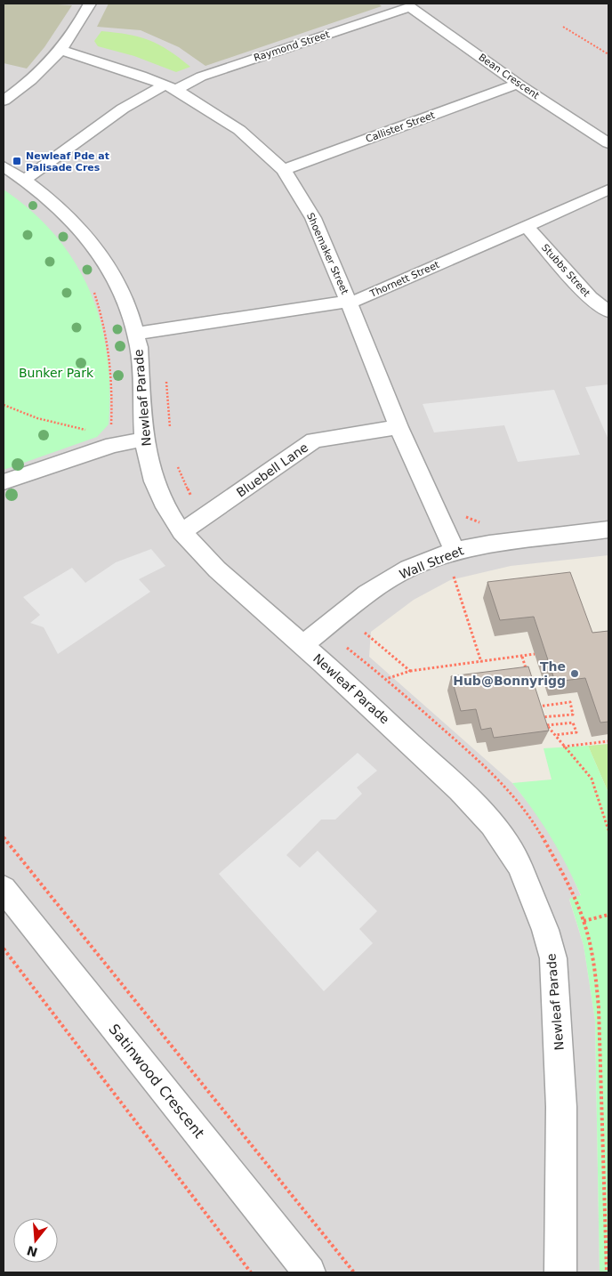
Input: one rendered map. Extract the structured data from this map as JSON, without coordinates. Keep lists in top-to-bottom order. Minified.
{"streets":{"street":["Raymond Street","Bean Crescent","Callister Street","Shoemaker Street","Stubbs Street","Thornett Street","Newleaf Parade","Bluebell Lane","Wall Street","Satinwood Crescent"]},"crossings":[["Raymond Street","Bean Crescent"],["Raymond Street","Shoemaker Street"],["Raymond Street","Newleaf Parade"],["Bean Crescent","Callister Street"],["Callister Street","Shoemaker Street"],["Shoemaker Street","Thornett Street"],["Shoemaker Street","Bluebell Lane"],["Shoemaker Street","Wall Street"],["Stubbs Street","Thornett Street"],["Thornett Street","Newleaf Parade"],["Newleaf Parade","Bluebell Lane"],["Newleaf Parade","Wall Street"]],"parks":["Bunker Park"],"places":{"transit":["Newleaf Pde at Palisade Cres"],"other":["The Hub@Bonnyrigg"]},"north":"bottom"}
